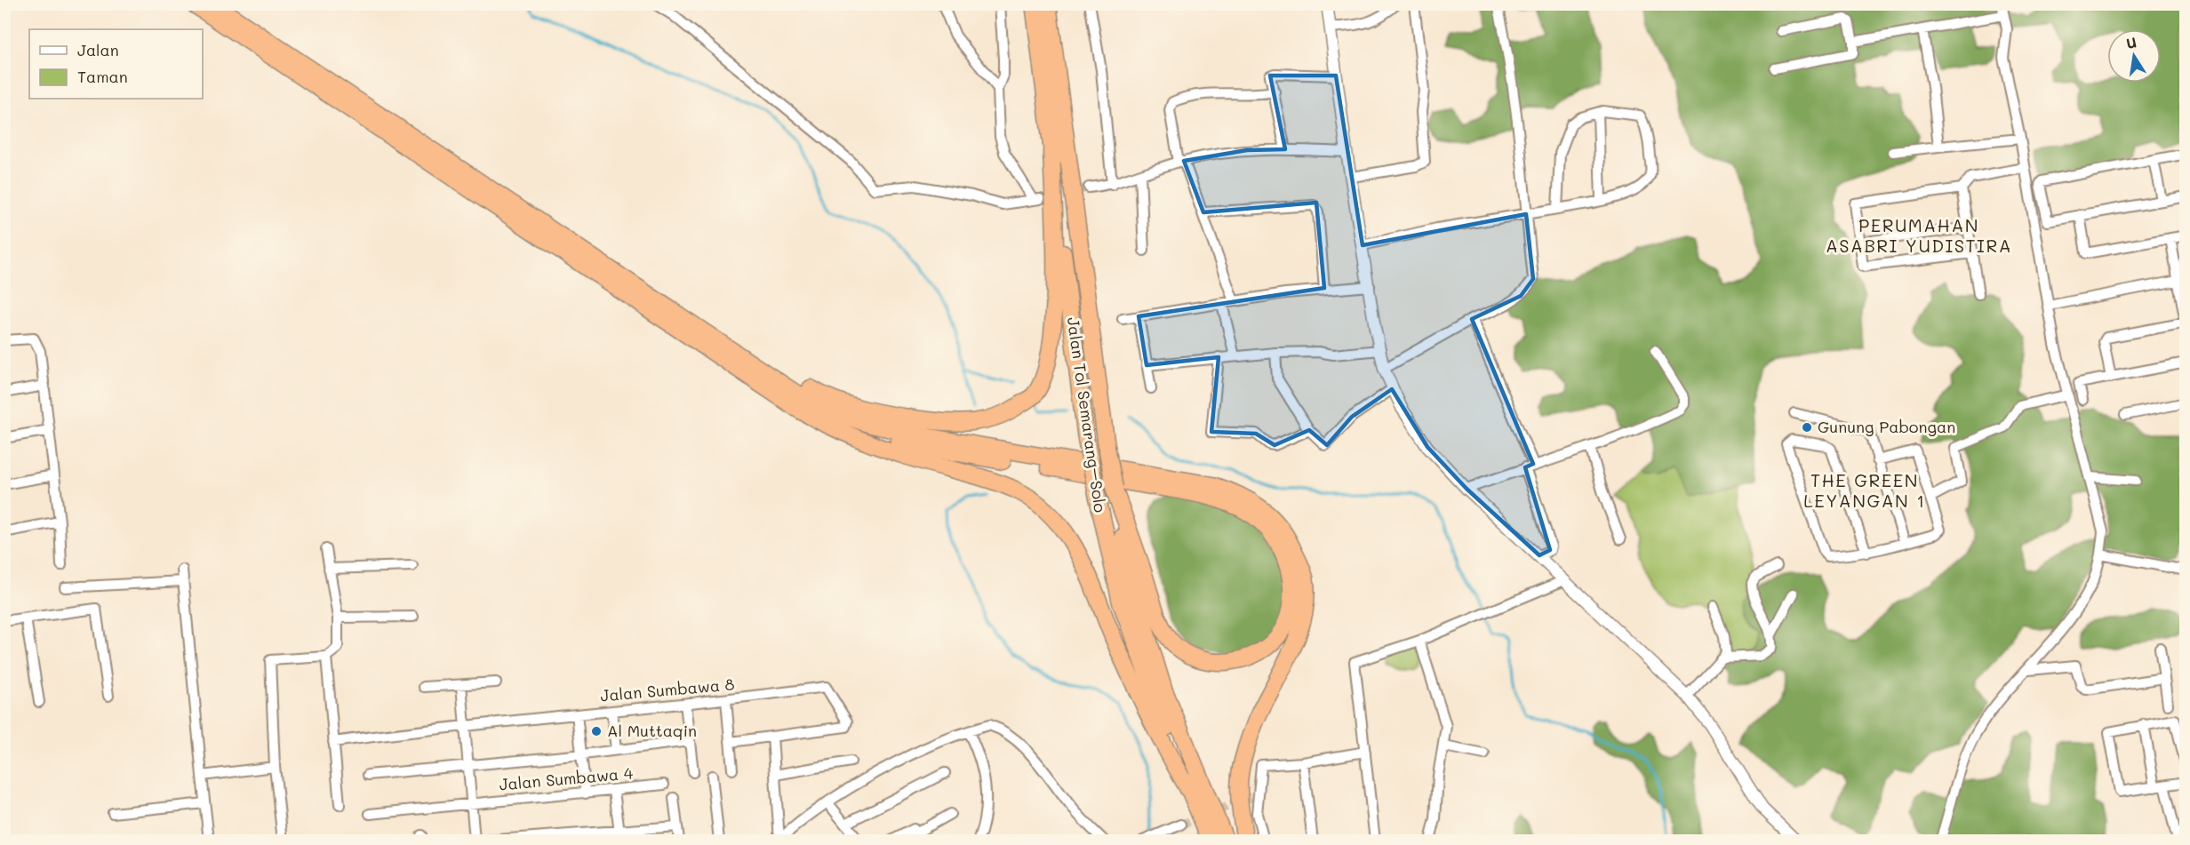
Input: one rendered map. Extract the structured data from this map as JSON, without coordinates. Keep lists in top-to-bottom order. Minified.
{"streets":{"highway":["Jalan Tol Semarang–Solo"],"street":["Jalan Sumbawa 8","Jalan Sumbawa 4"]},"districts":["PERUMAHAN ASABRI YUDISTIRA","THE GREEN LEYANGAN 1"],"places":["Gunung Pabongan","Al Muttaqin"],"legend":["Jalan","Taman"],"north":"top"}
